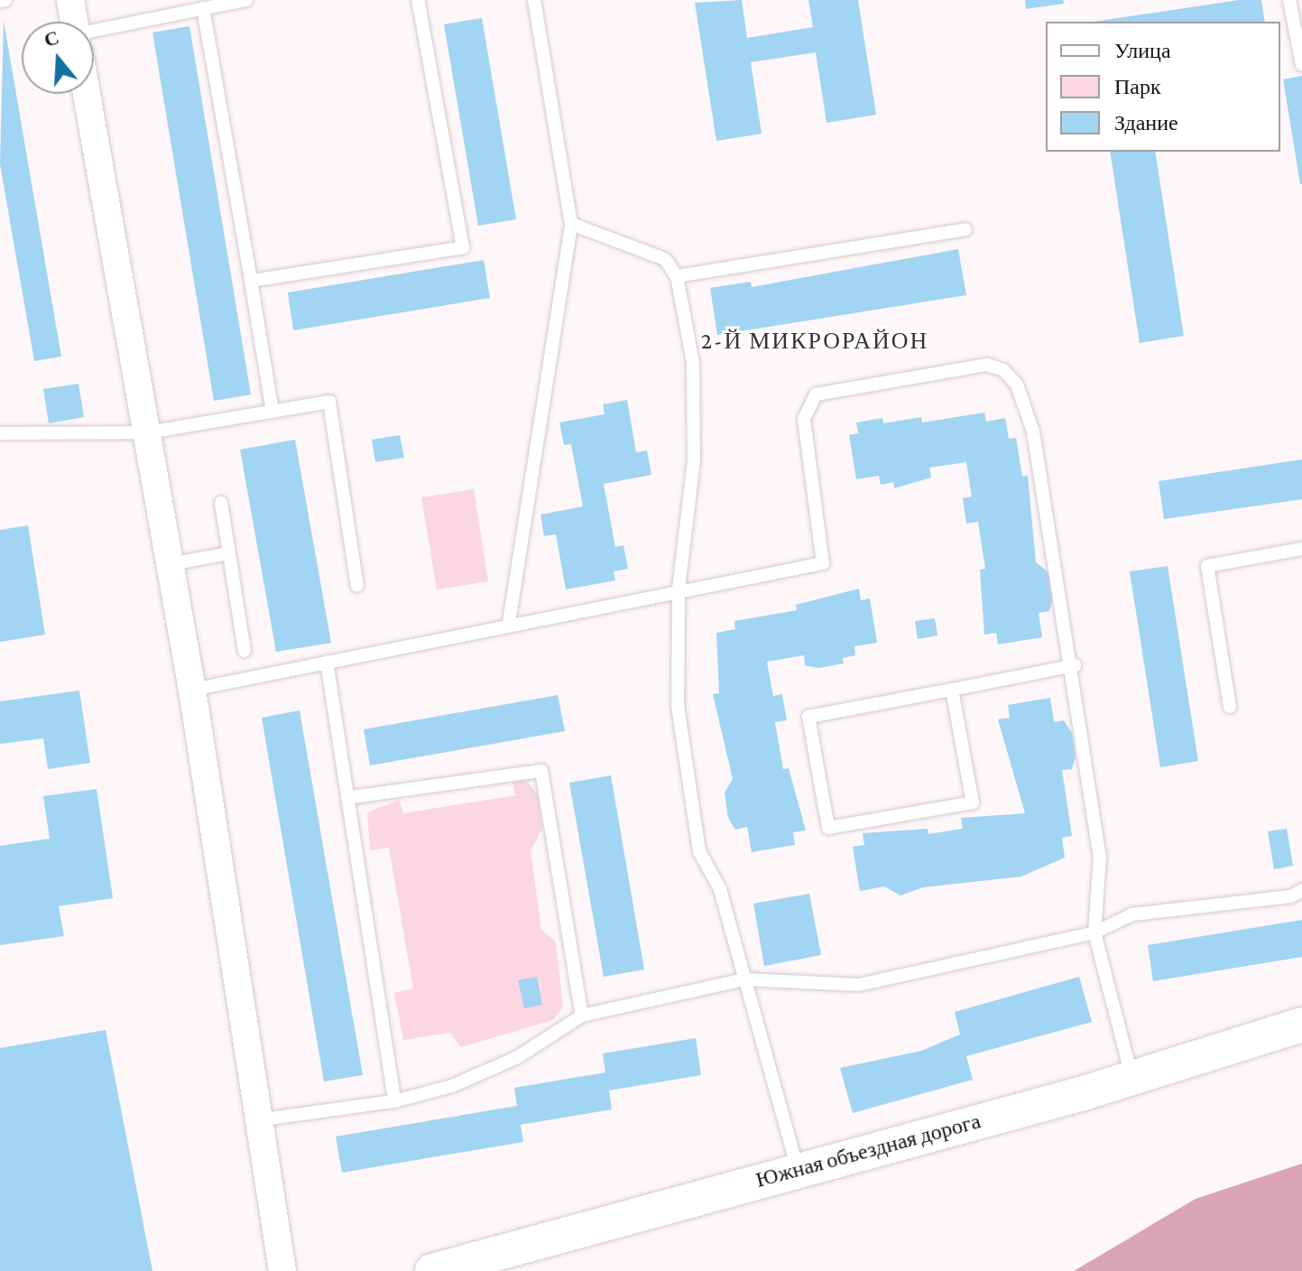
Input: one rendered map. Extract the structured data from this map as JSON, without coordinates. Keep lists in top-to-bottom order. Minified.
{"streets":{"street":["Южная объездная дорога"]},"districts":["2-Й МИКРОРАЙОН"],"legend":["Улица","Парк","Здание"],"north":"top"}
